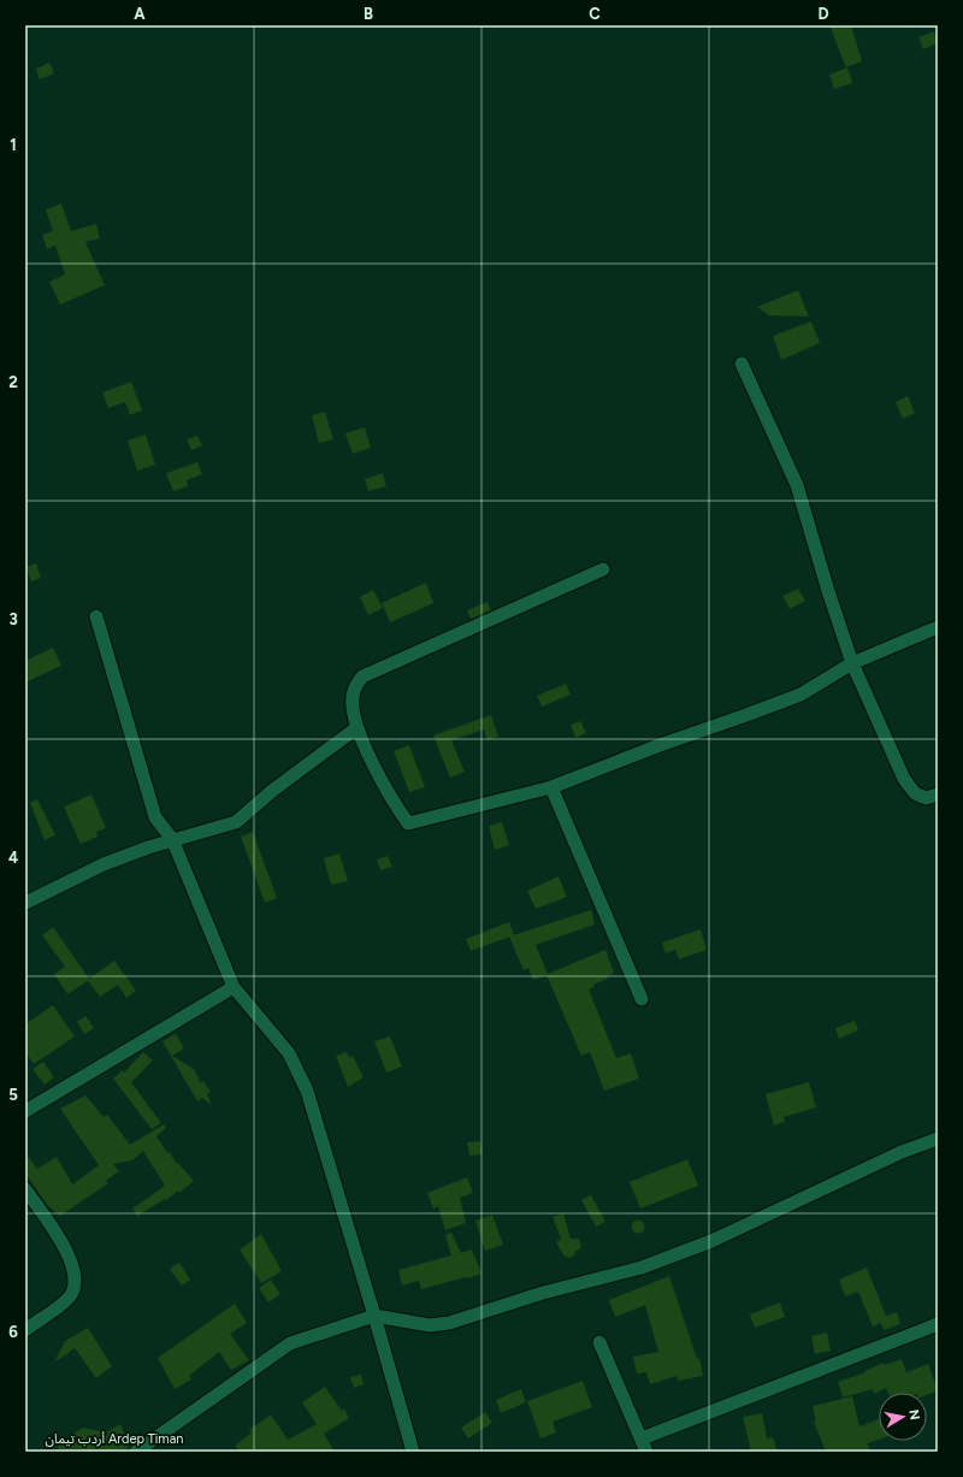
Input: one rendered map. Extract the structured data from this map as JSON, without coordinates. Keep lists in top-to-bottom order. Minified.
{"districts":["أردب تيمان Ardep Timan"],"north":"right","grid":{"columns":["A","B","C","D"],"rows":["1","2","3","4","5","6"]}}
